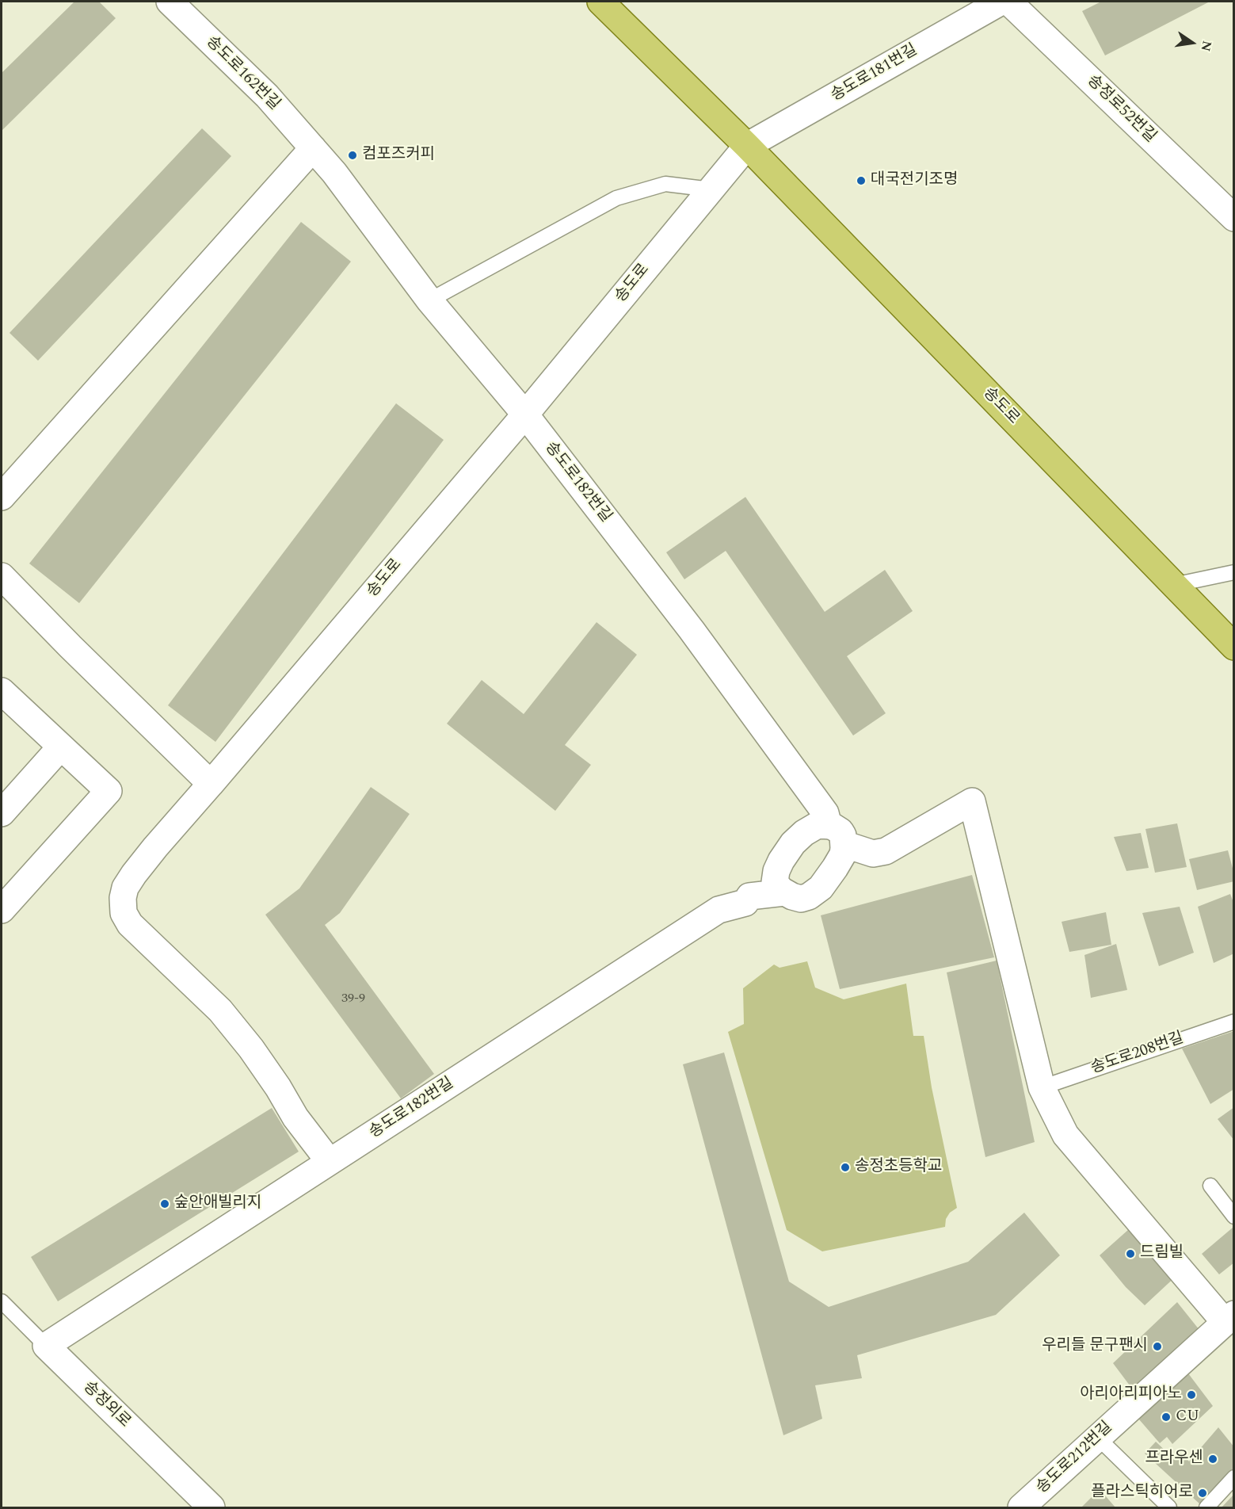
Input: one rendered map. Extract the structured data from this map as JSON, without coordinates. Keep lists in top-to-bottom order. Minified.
{"streets":{"main road":["송도로"],"street":["송도로162번길","송도로181번길","송정로52번길","송도로182번길","송정외로","송도로212번길"],"lane":["송도로208번길"]},"crossings":[["송도로162번길","송도로182번길"],["송도로181번길","송도로"],["송도로","송도로182번길"],["송도로182번길","송정외로"]],"places":["컴포즈커피","대국전기조명","송정초등학교","숲안애빌리지","드림빌","우리들 문구팬시","아리아리피아노","CU","프라우센","플라스틱히어로"],"house_numbers":["39-9"],"north":"right"}
